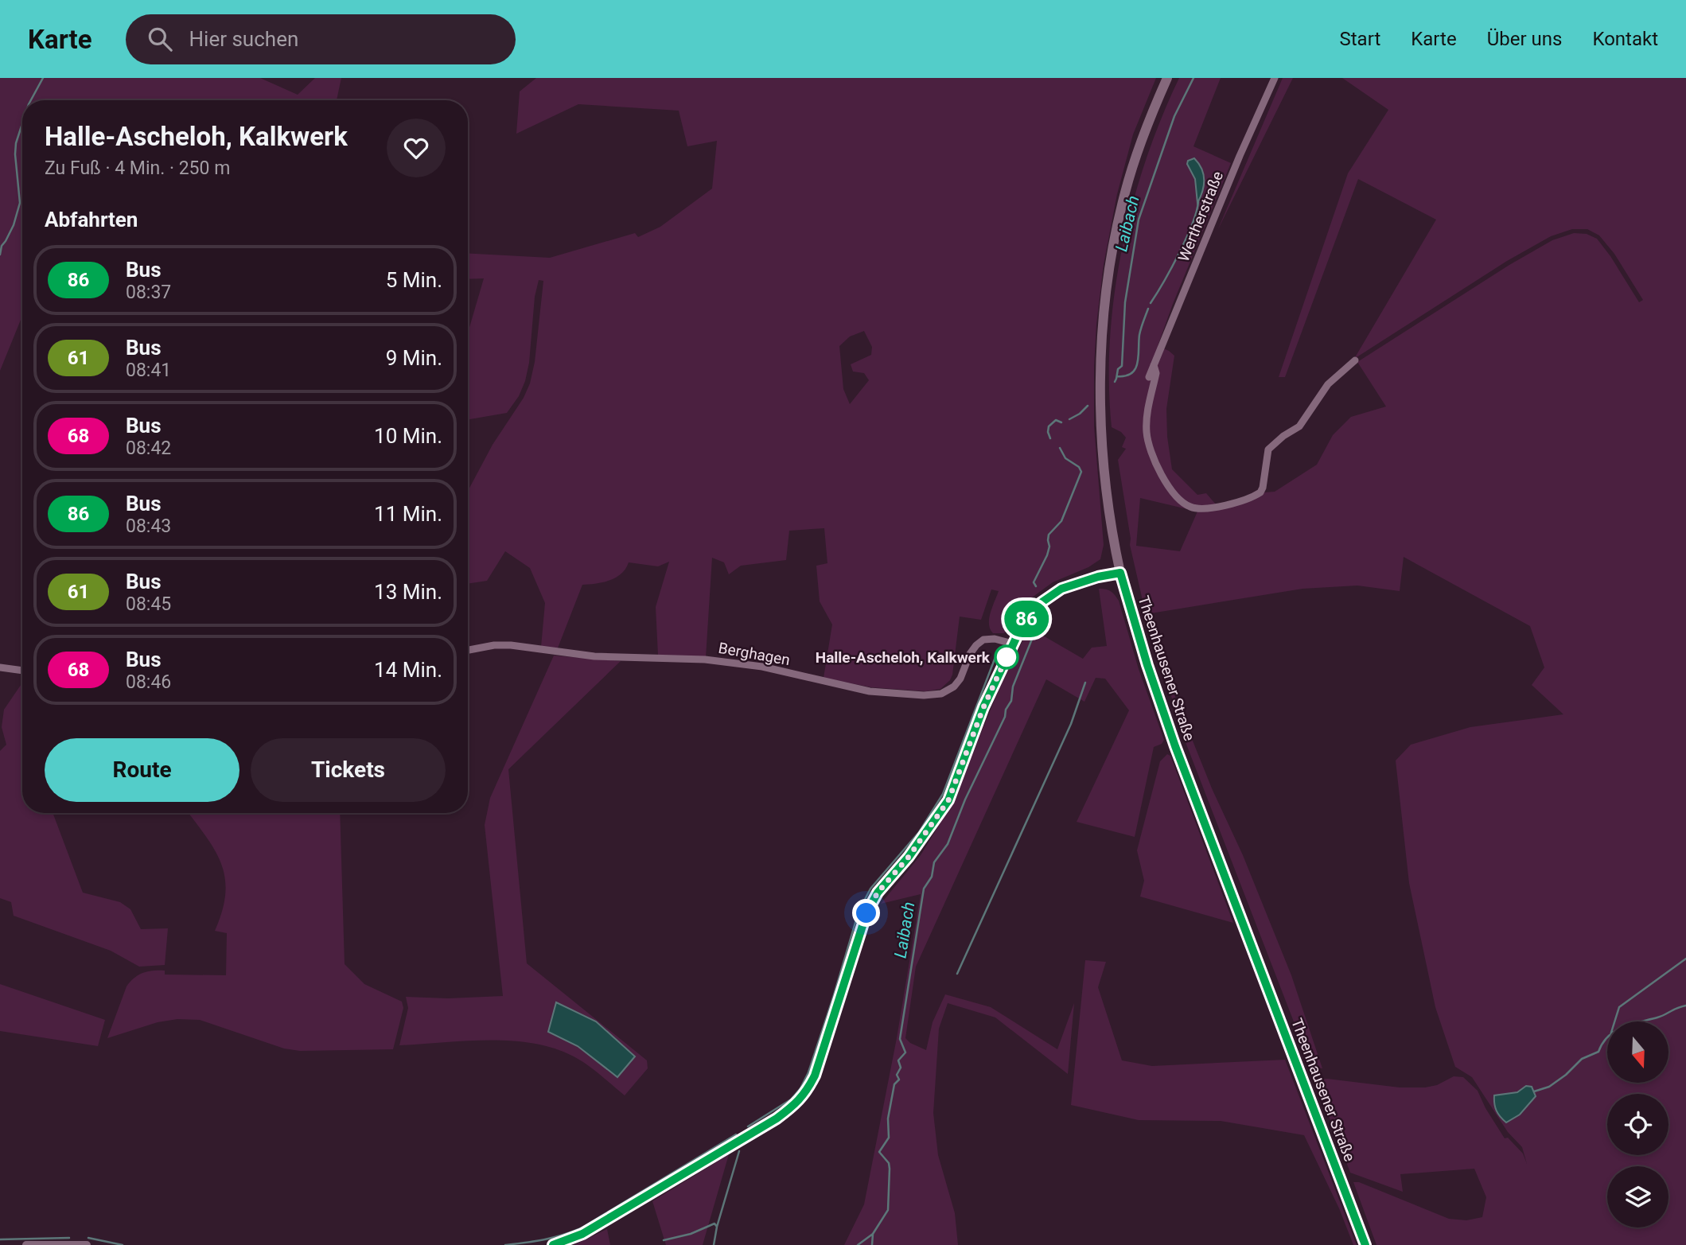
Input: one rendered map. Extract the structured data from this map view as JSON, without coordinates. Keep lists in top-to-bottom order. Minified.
{"streets":{"main road":["Theenhausener Straße"],"street":["Wertherstraße","Berghagen"]},"water":["Laibach"],"places":["Halle-Ascheloh, Kalkwerk"],"lines":["bus line 86"],"north":"bottom","page":{"header":"Karte","search":"Hier suchen","nav":["Start","Karte","Über uns","Kontakt"],"on_map":"86","heading":[["Halle-Ascheloh, Kalkwerk","Zu Fuß · 4 Min. · 250 m"],"Abfahrten"],"list":[{"mark":"86","name":"Bus","note":"08:37","value":"5 Min."},{"mark":"61","name":"Bus","note":"08:41","value":"9 Min."},{"mark":"68","name":"Bus","note":"08:42","value":"10 Min."},{"mark":"86","name":"Bus","note":"08:43","value":"11 Min."},{"mark":"61","name":"Bus","note":"08:45","value":"13 Min."},{"mark":"68","name":"Bus","note":"08:46","value":"14 Min."}],"buttons":["Route","Tickets"]}}
